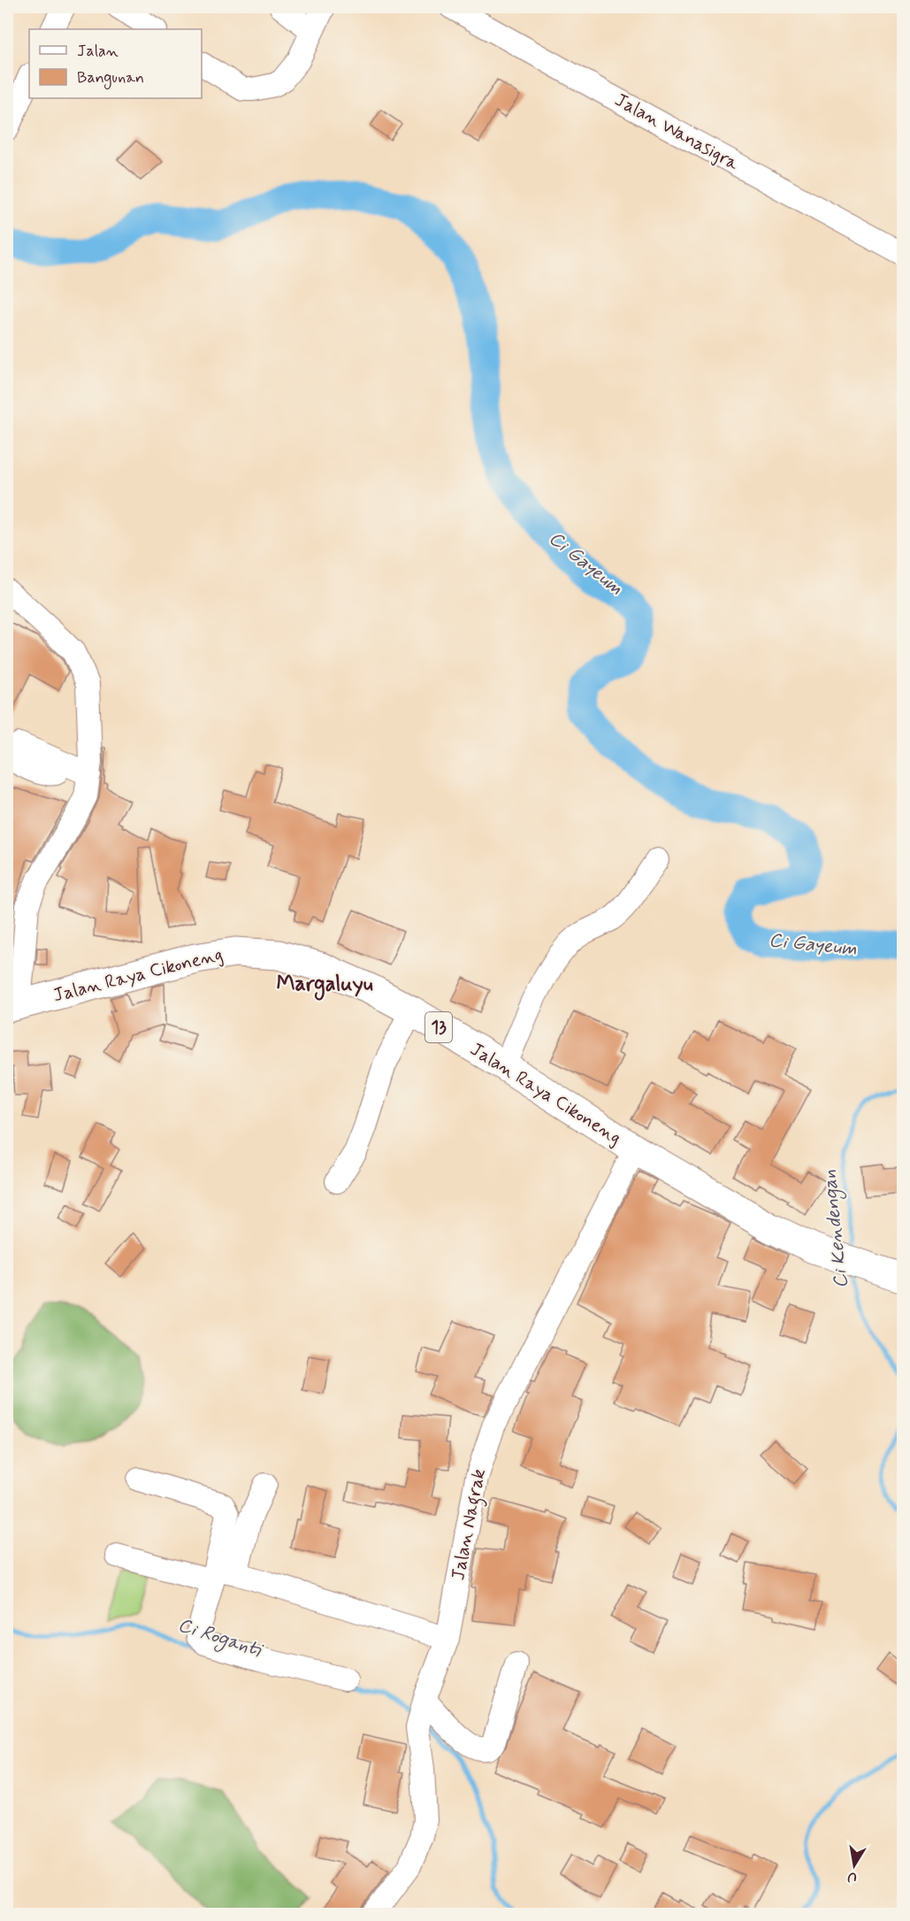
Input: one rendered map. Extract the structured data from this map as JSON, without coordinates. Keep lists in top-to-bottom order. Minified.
{"streets":{"highway":["Jalan Raya Cikoneng","13"],"street":["Jalan Wanasigra","Jalan Nagrak"]},"crossings":[["Jalan Raya Cikoneng","Jalan Nagrak"]],"districts":["Margaluyu"],"water":["Ci Gayeum","Ci Kendengan","Ci Roganti"],"legend":["Jalan","Bangunan"],"north":"bottom"}
